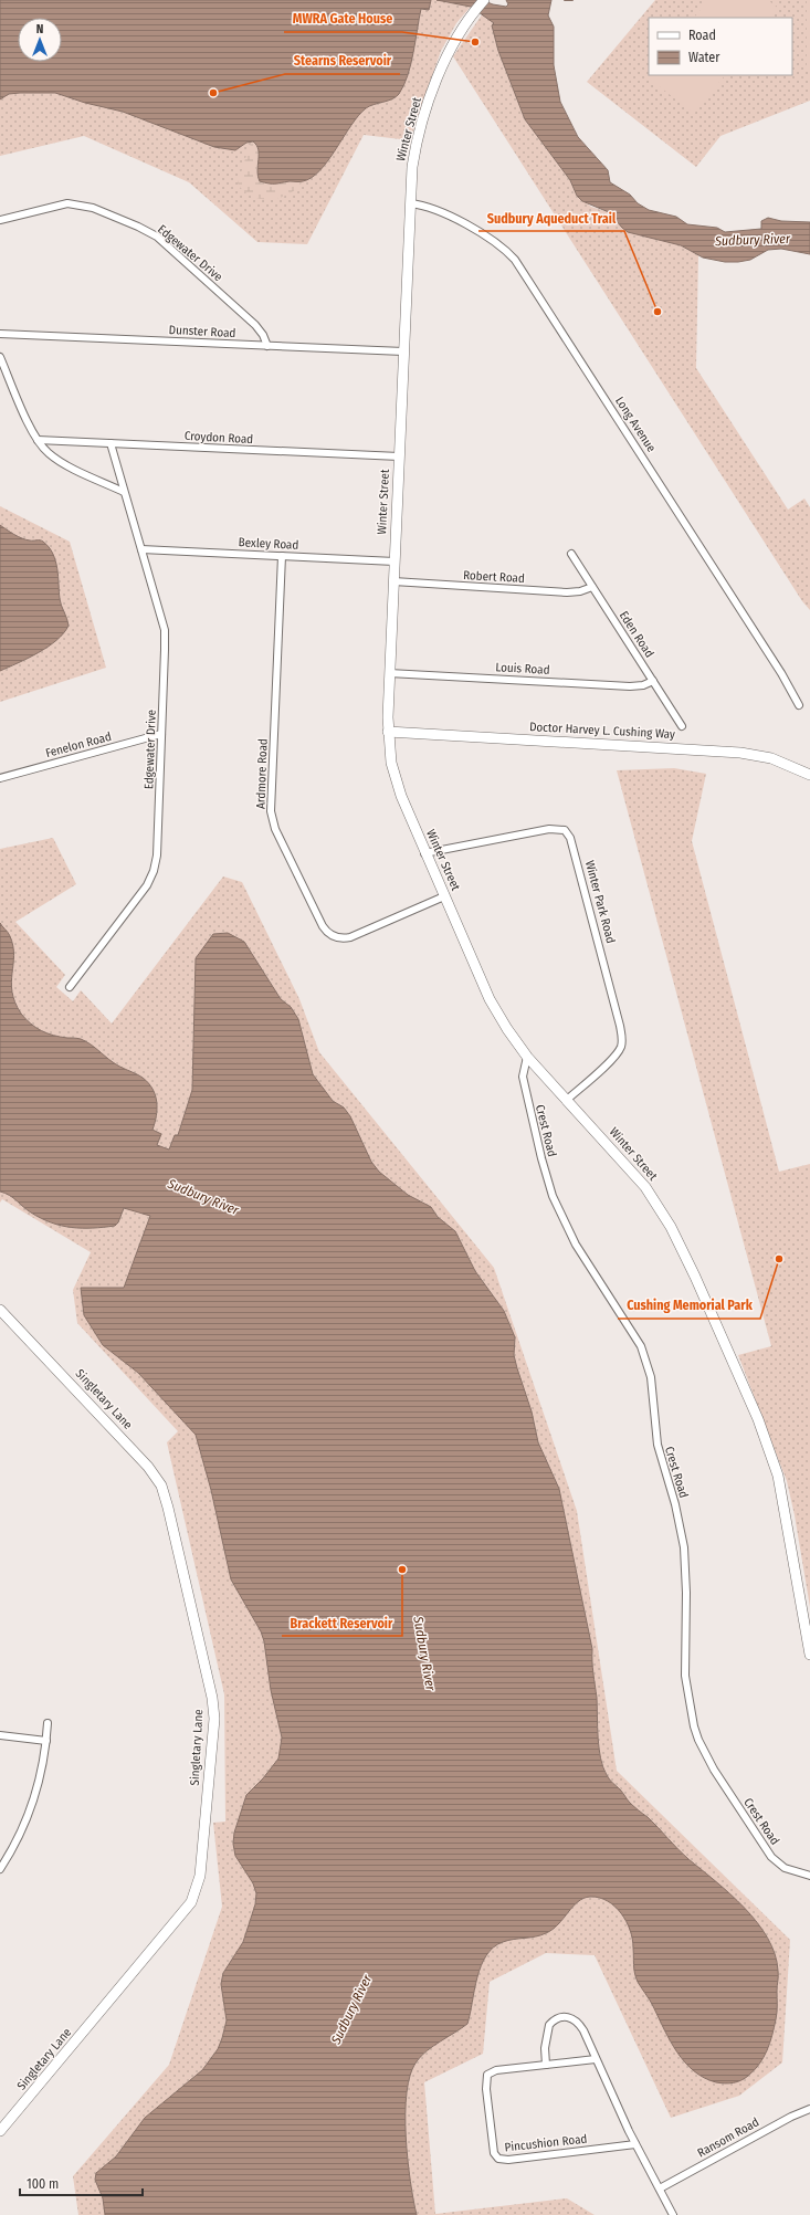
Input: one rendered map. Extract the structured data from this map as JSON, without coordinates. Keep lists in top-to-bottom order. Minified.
{"streets":{"main road":["Winter Street","Doctor Harvey L. Cushing Way","Singletary Lane"],"street":["Edgewater Drive","Dunster Road","Long Avenue","Croydon Road","Bexley Road","Robert Road","Eden Road","Louis Road","Fenelon Road","Ardmore Road","Winter Park Road","Crest Road","Ransom Road","Pincushion Road"]},"crossings":[["Winter Street","Dunster Road"],["Winter Street","Long Avenue"],["Winter Street","Croydon Road"],["Winter Street","Bexley Road"],["Winter Street","Robert Road"],["Winter Street","Louis Road"],["Winter Street","Doctor Harvey L. Cushing Way"],["Winter Street","Ardmore Road"],["Winter Street","Winter Park Road"],["Winter Street","Crest Road"],["Edgewater Drive","Dunster Road"],["Edgewater Drive","Croydon Road"],["Edgewater Drive","Bexley Road"],["Edgewater Drive","Fenelon Road"],["Bexley Road","Ardmore Road"],["Robert Road","Eden Road"],["Eden Road","Louis Road"]],"water":["Sudbury River"],"places":["MWRA Gate House","Stearns Reservoir","Sudbury Aqueduct Trail","Cushing Memorial Park","Brackett Reservoir"],"legend":["Road","Water"],"scale_bar":"100 m","north":"top"}
